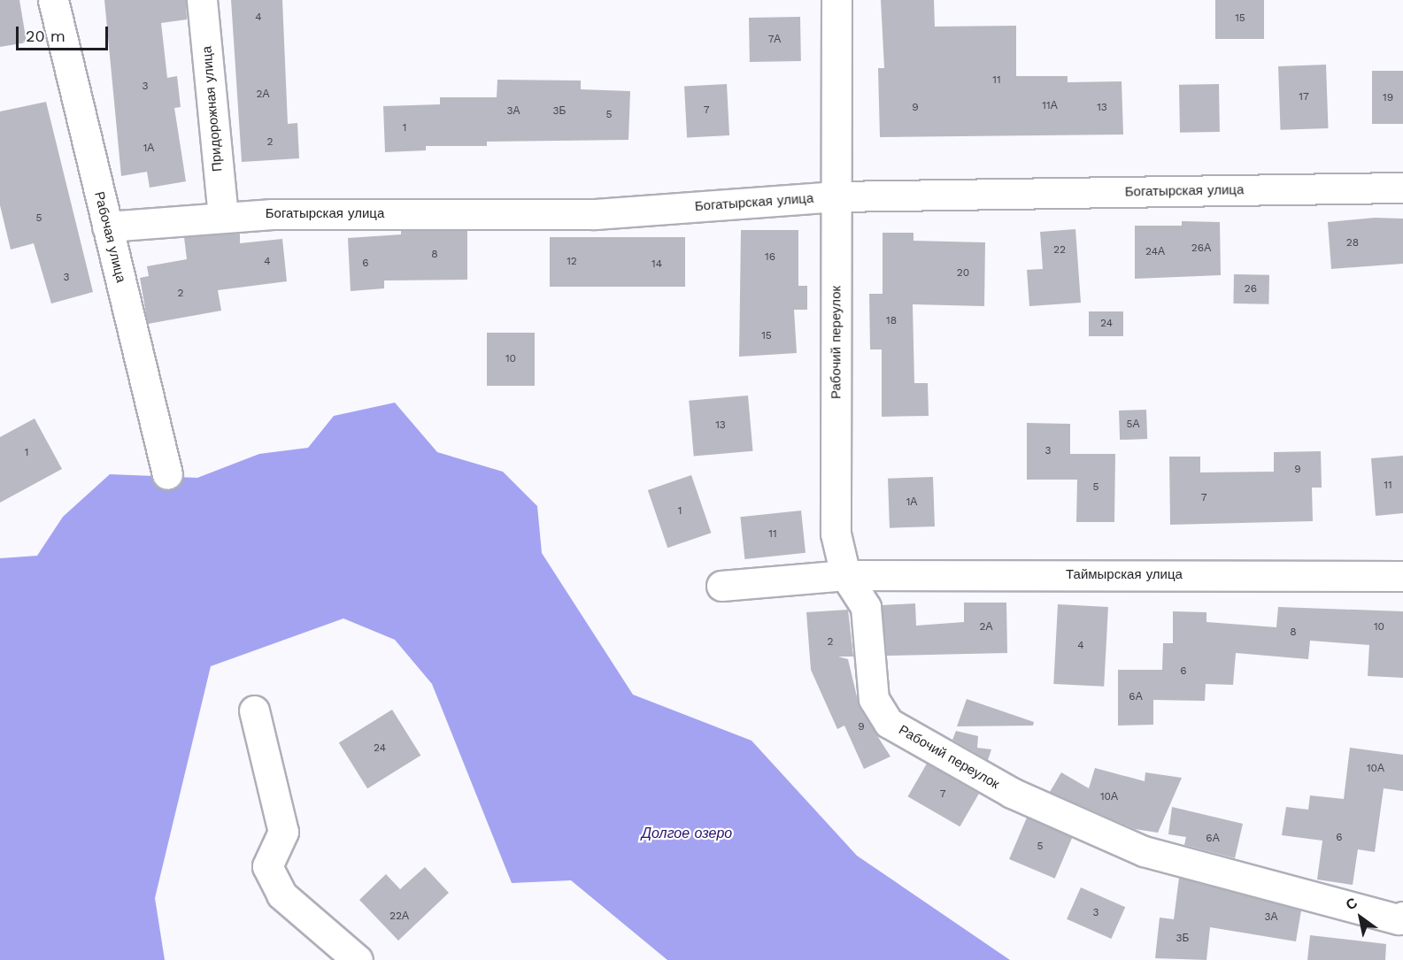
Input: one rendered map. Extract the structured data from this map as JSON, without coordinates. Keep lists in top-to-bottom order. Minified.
{"streets":{"street":["Придорожная улица","Богатырская улица","Рабочая улица","Рабочий переулок","Таймырская улица"]},"crossings":[["Придорожная улица","Богатырская улица"],["Богатырская улица","Рабочая улица"],["Богатырская улица","Рабочий переулок"],["Рабочий переулок","Таймырская улица"]],"water":["Долгое озеро"],"house_numbers":["4","15","7А","11","3","2А","17","19","11А","9","13","7","3А","3Б","5","1","2","1А","5","28","26А","22","24А","8","16","4","12","6","14","20","3","26","2","18","24","15","10","5А","13","3","1","9","11","5","7","1А","1","11","2А","10","8","2","4","6","6А","9","24","10А","7","10А","6","6А","5","3","22А","3А","3Б"],"scale_bar":"20 m","north":"top left"}
